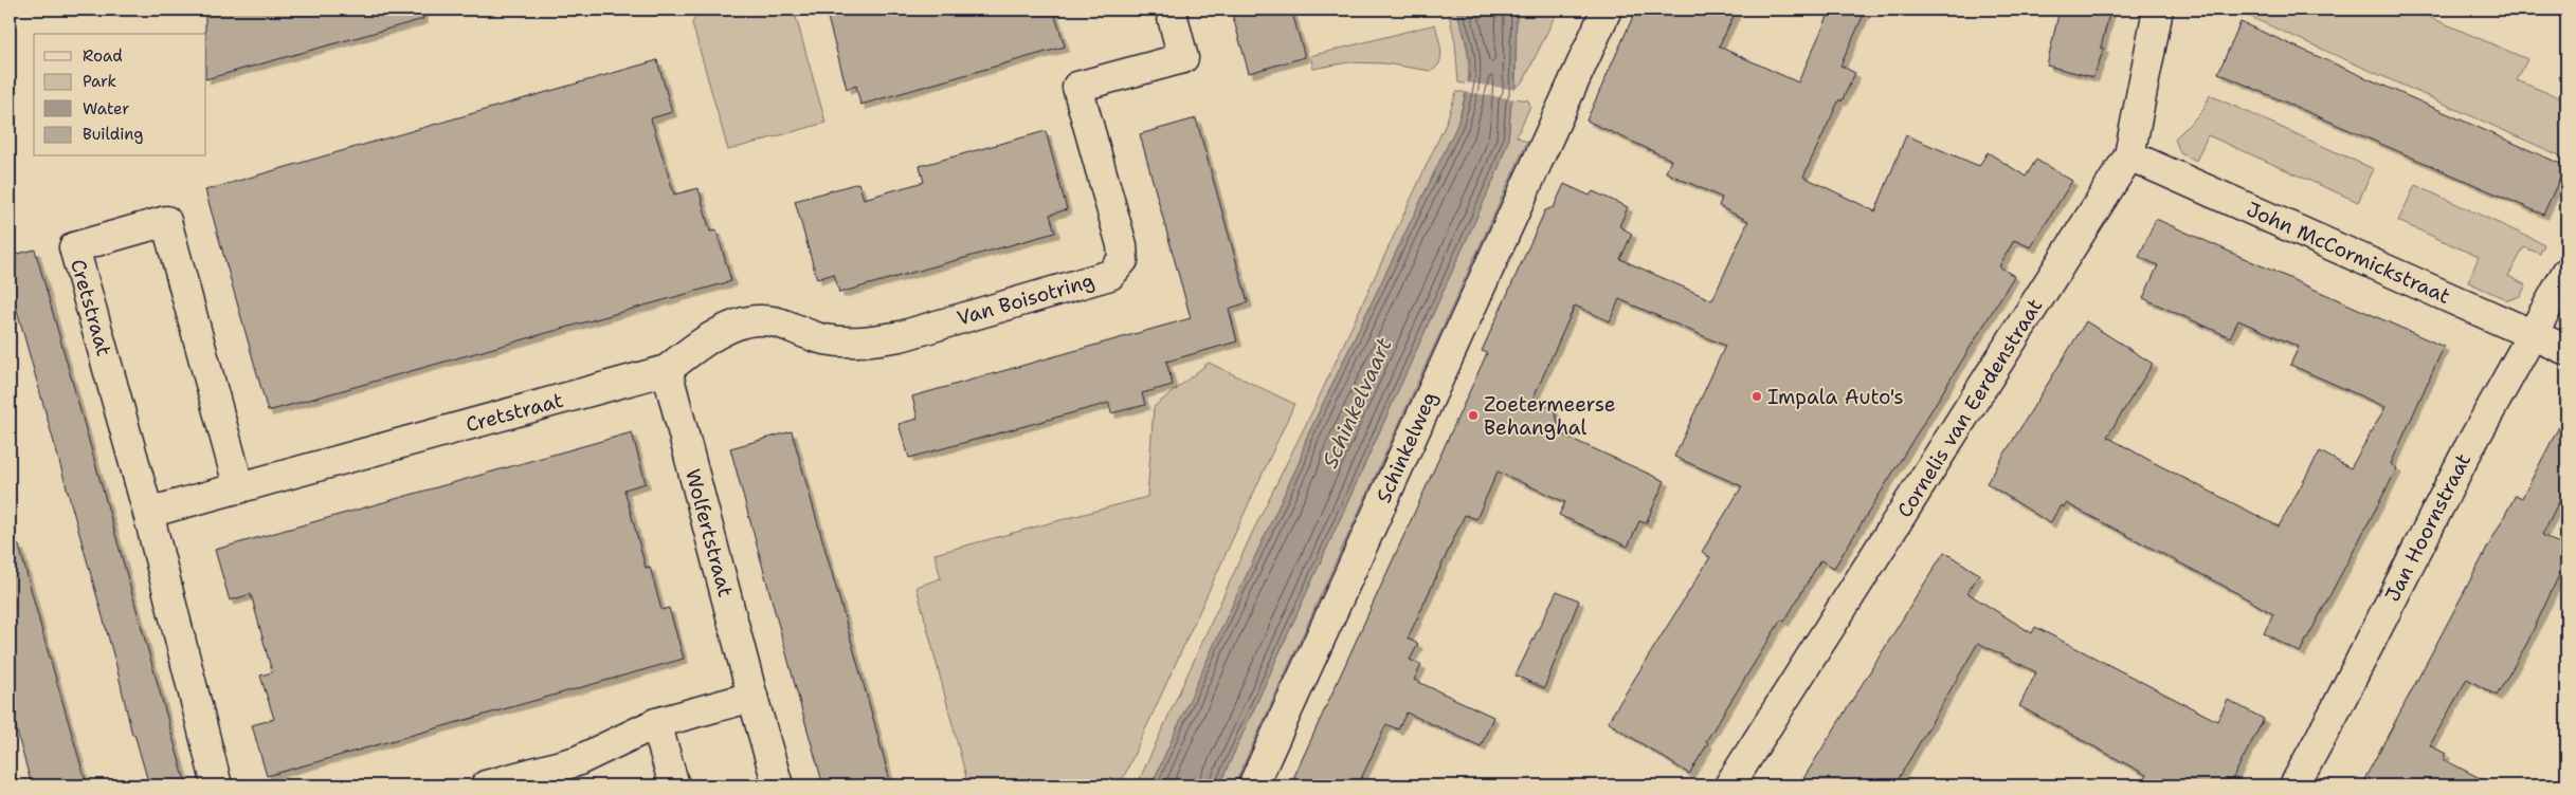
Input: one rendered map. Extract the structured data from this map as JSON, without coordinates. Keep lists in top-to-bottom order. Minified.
{"streets":{"street":["John McCormickstraat","Van Boisotring","Cretstraat","Cornelis van Eerdenstraat","Schinkelweg","Jan Hoornstraat","Wolfertstraat"]},"crossings":[["John McCormickstraat","Cornelis van Eerdenstraat"],["John McCormickstraat","Jan Hoornstraat"],["Van Boisotring","Cretstraat"],["Cretstraat","Wolfertstraat"]],"water":["Schinkelvaart"],"places":["Impala Auto's","Zoetermeerse Behanghal"],"legend":["Road","Park","Water","Building"]}
